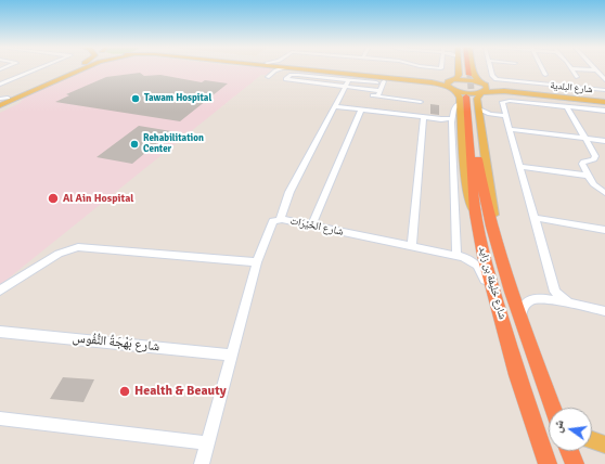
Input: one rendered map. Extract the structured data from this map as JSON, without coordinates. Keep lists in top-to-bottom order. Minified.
{"streets":{"highway":["شارع خليفة بن زايد"],"main road":["شارع البلدية"],"street":["شارع الخَيْرَات","شارع بَهْجَةُ النُّفُوس"]},"crossings":[["شارع البلدية","شارع خليفة بن زايد"],["شارع الخَيْرَات","شارع خليفة بن زايد"],["شارع الخَيْرَات","شارع بَهْجَةُ النُّفُوس"]],"places":["Tawam Hospital","Rehabilitation Center","Al Ain Hospital","Health & Beauty"],"north":"left"}
